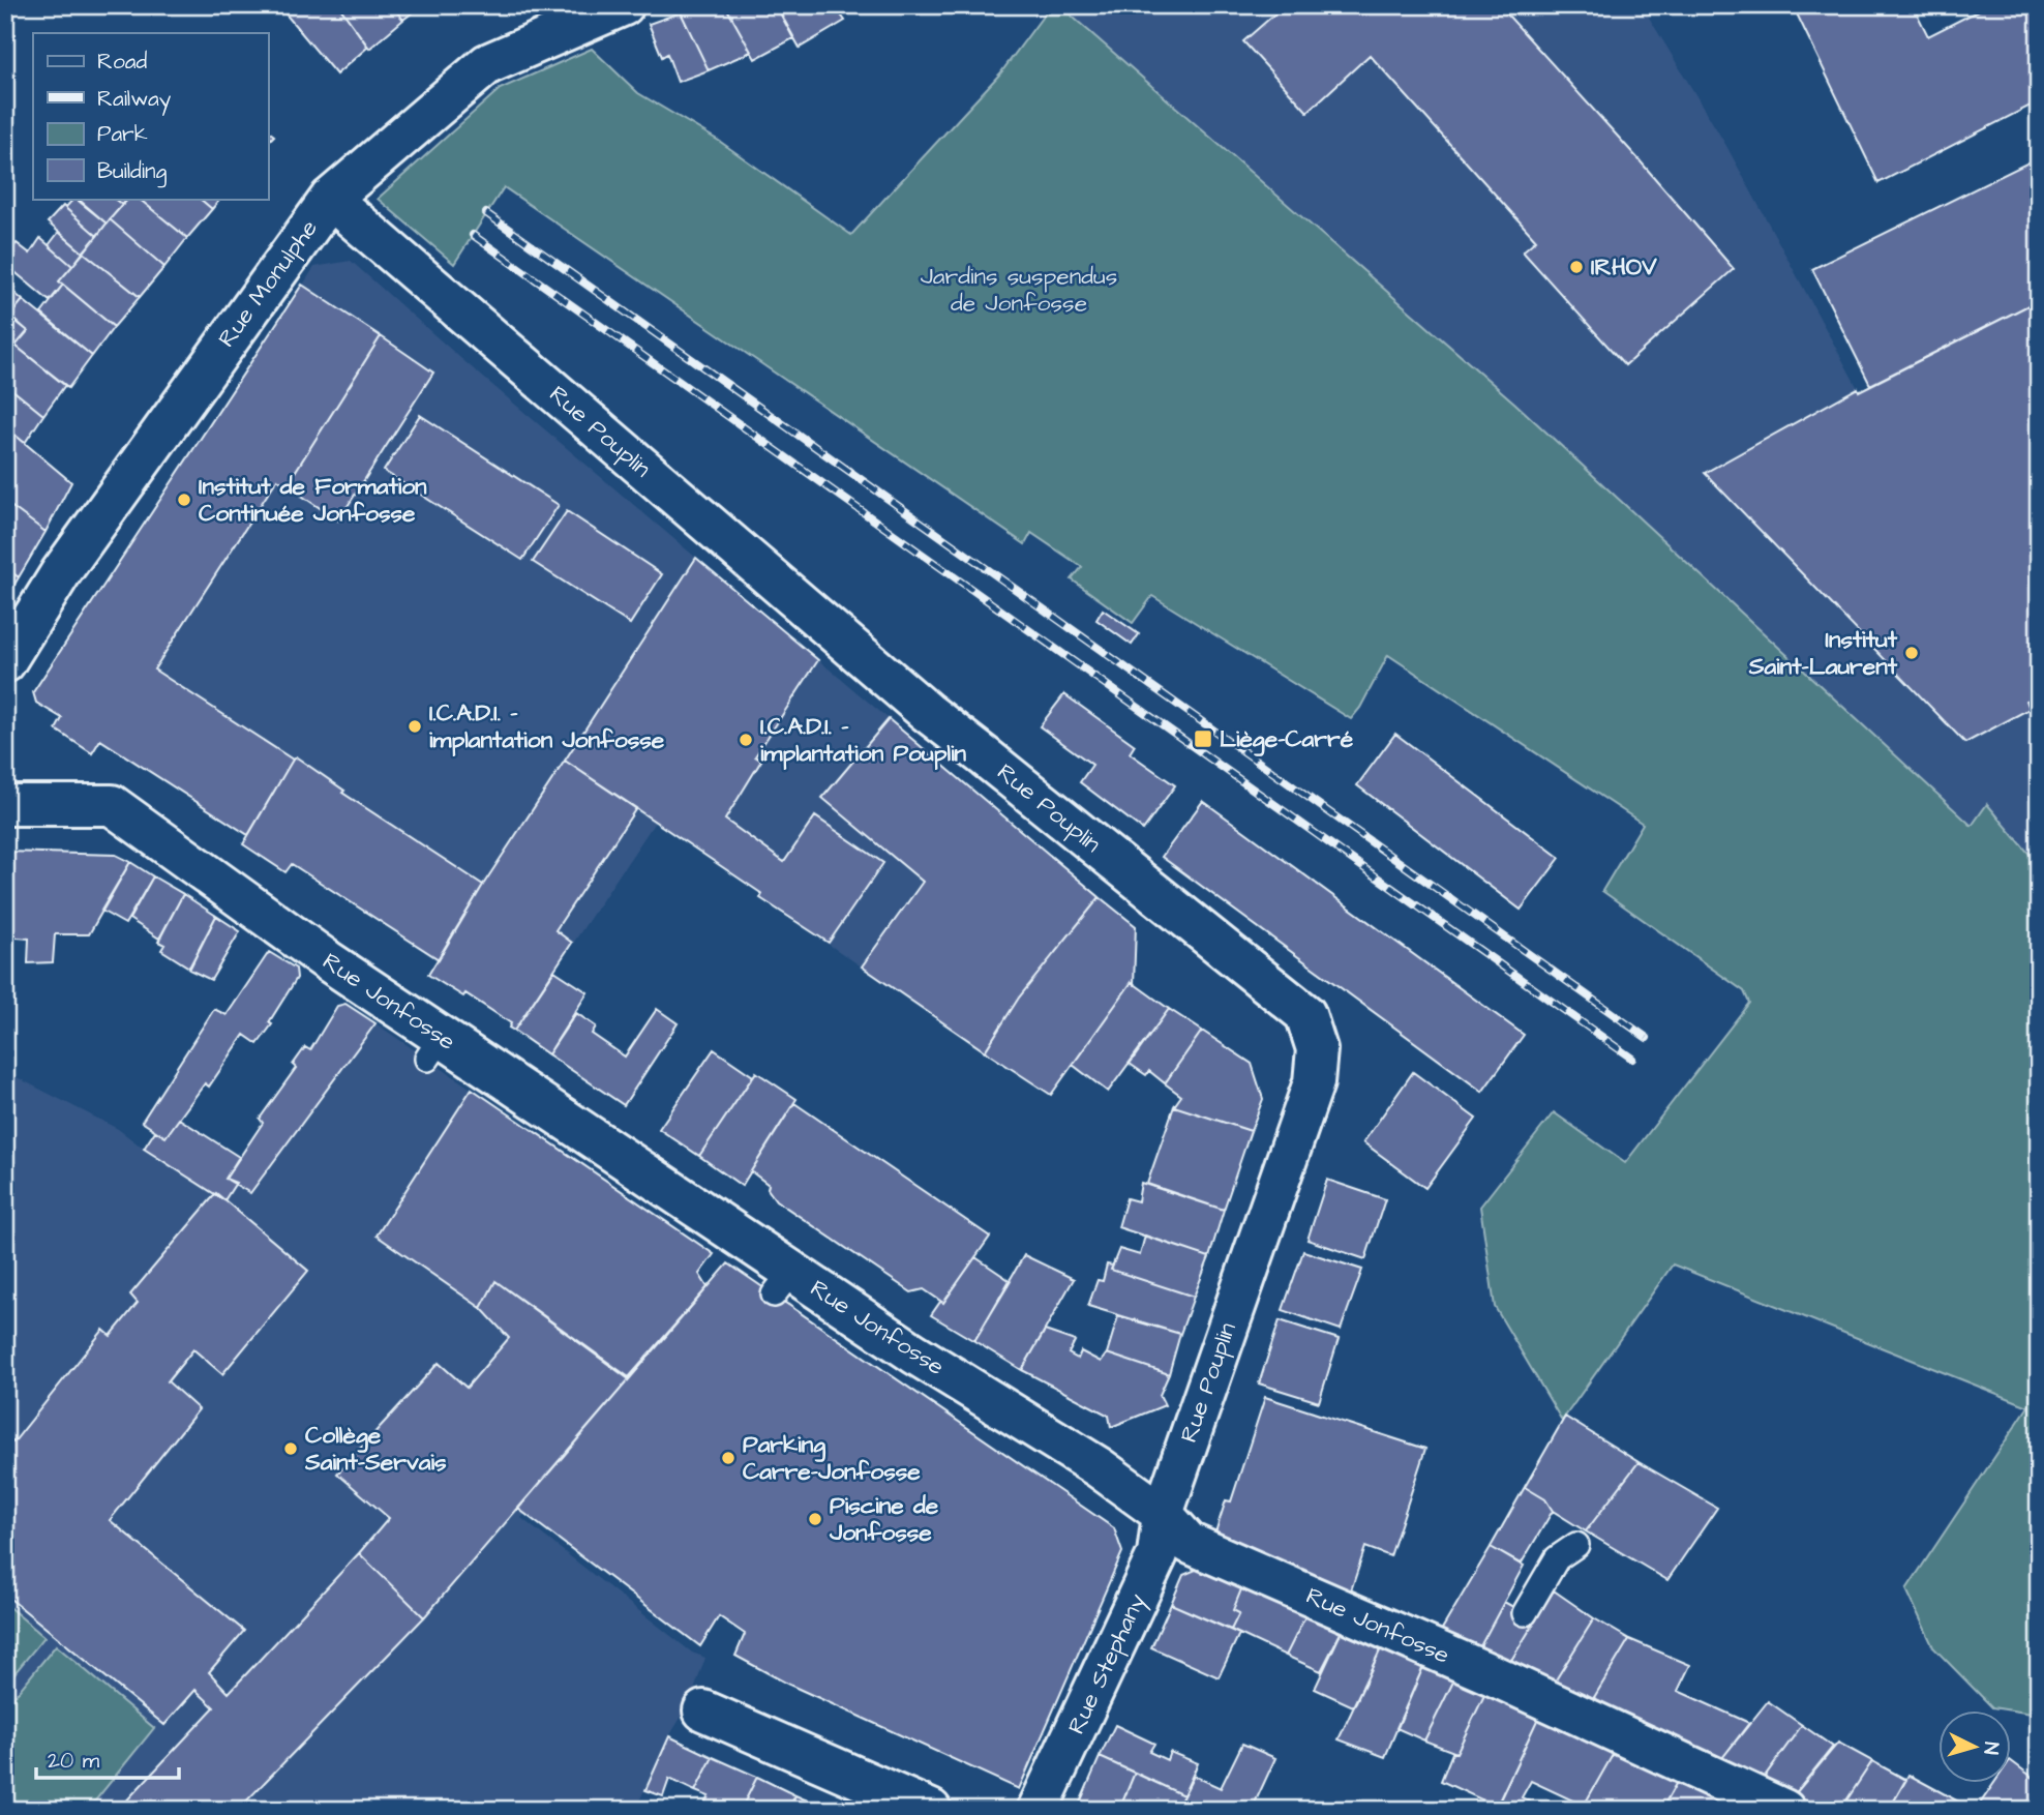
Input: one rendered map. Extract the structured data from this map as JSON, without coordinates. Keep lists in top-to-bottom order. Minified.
{"streets":{"street":["Rue Monulphe","Rue Pouplin","Rue Jonfosse","Rue Stephany"]},"crossings":[["Rue Monulphe","Rue Pouplin"],["Rue Pouplin","Rue Jonfosse"],["Rue Pouplin","Rue Stephany"],["Rue Jonfosse","Rue Stephany"]],"parks":["Jardins suspendus de Jonfosse"],"places":{"other":["IRHOV","Institut de Formation Continuée Jonfosse","Institut Saint-Laurent","I.C.A.D.I. - implantation Jonfosse","I.C.A.D.I. - implantation Pouplin","Collège Saint-Servais","Parking Carre-Jonfosse","Piscine de Jonfosse"],"transit":["Liège-Carré"]},"legend":["Road","Railway","Park","Building"],"scale_bar":"20 m","north":"right"}
